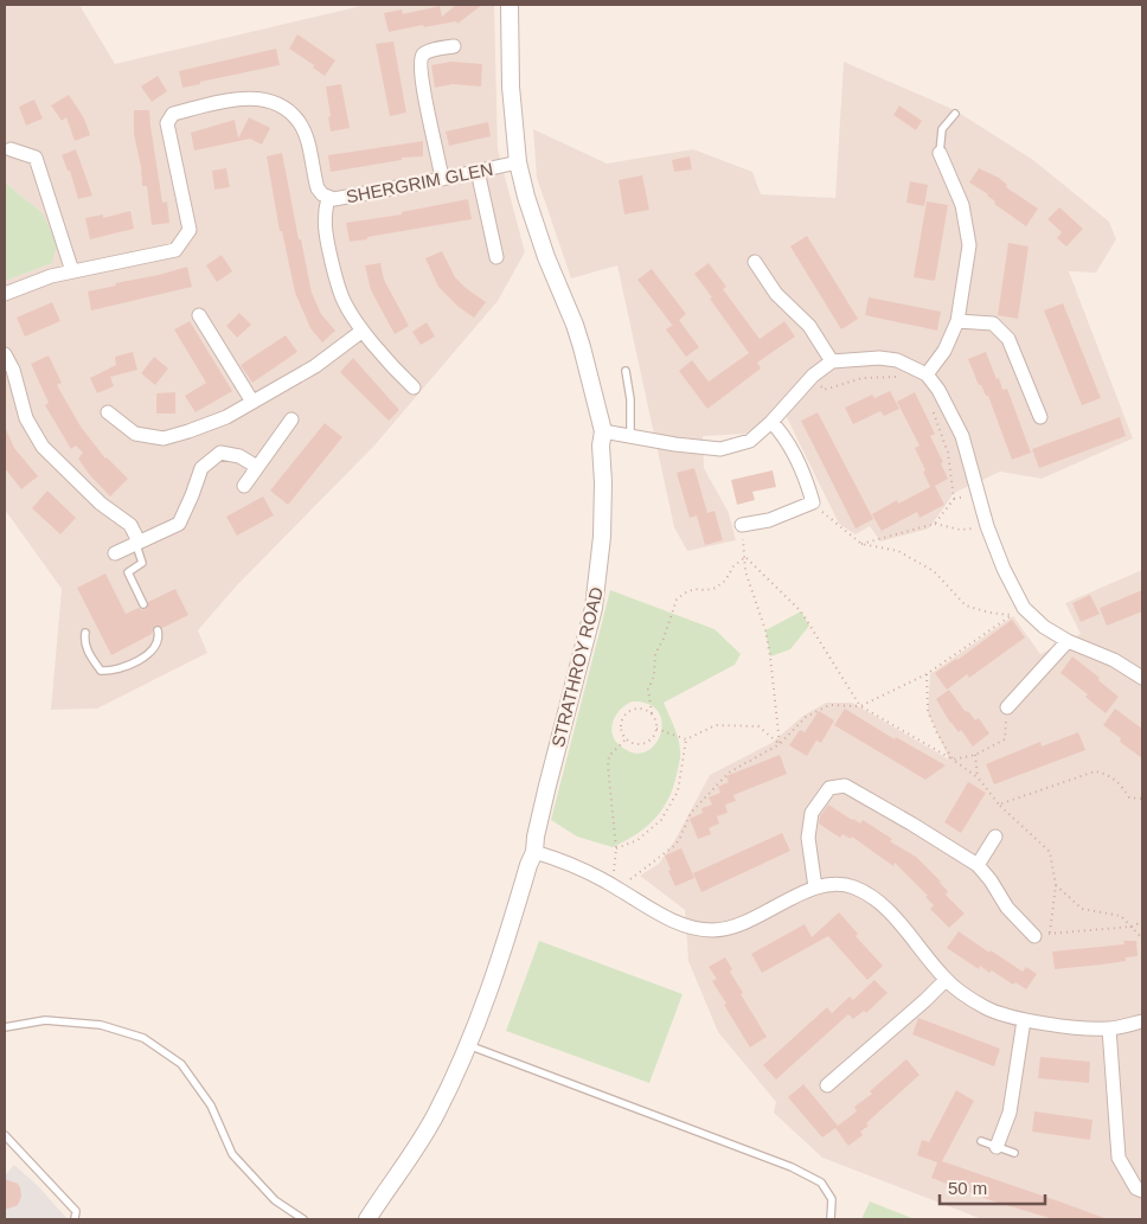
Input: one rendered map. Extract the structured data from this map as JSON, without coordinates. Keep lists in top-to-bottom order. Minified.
{"streets":{"street":["SHERGRIM GLEN","STRATHROY ROAD"]},"crossings":[["SHERGRIM GLEN","STRATHROY ROAD"]],"scale_bar":"50 m"}
